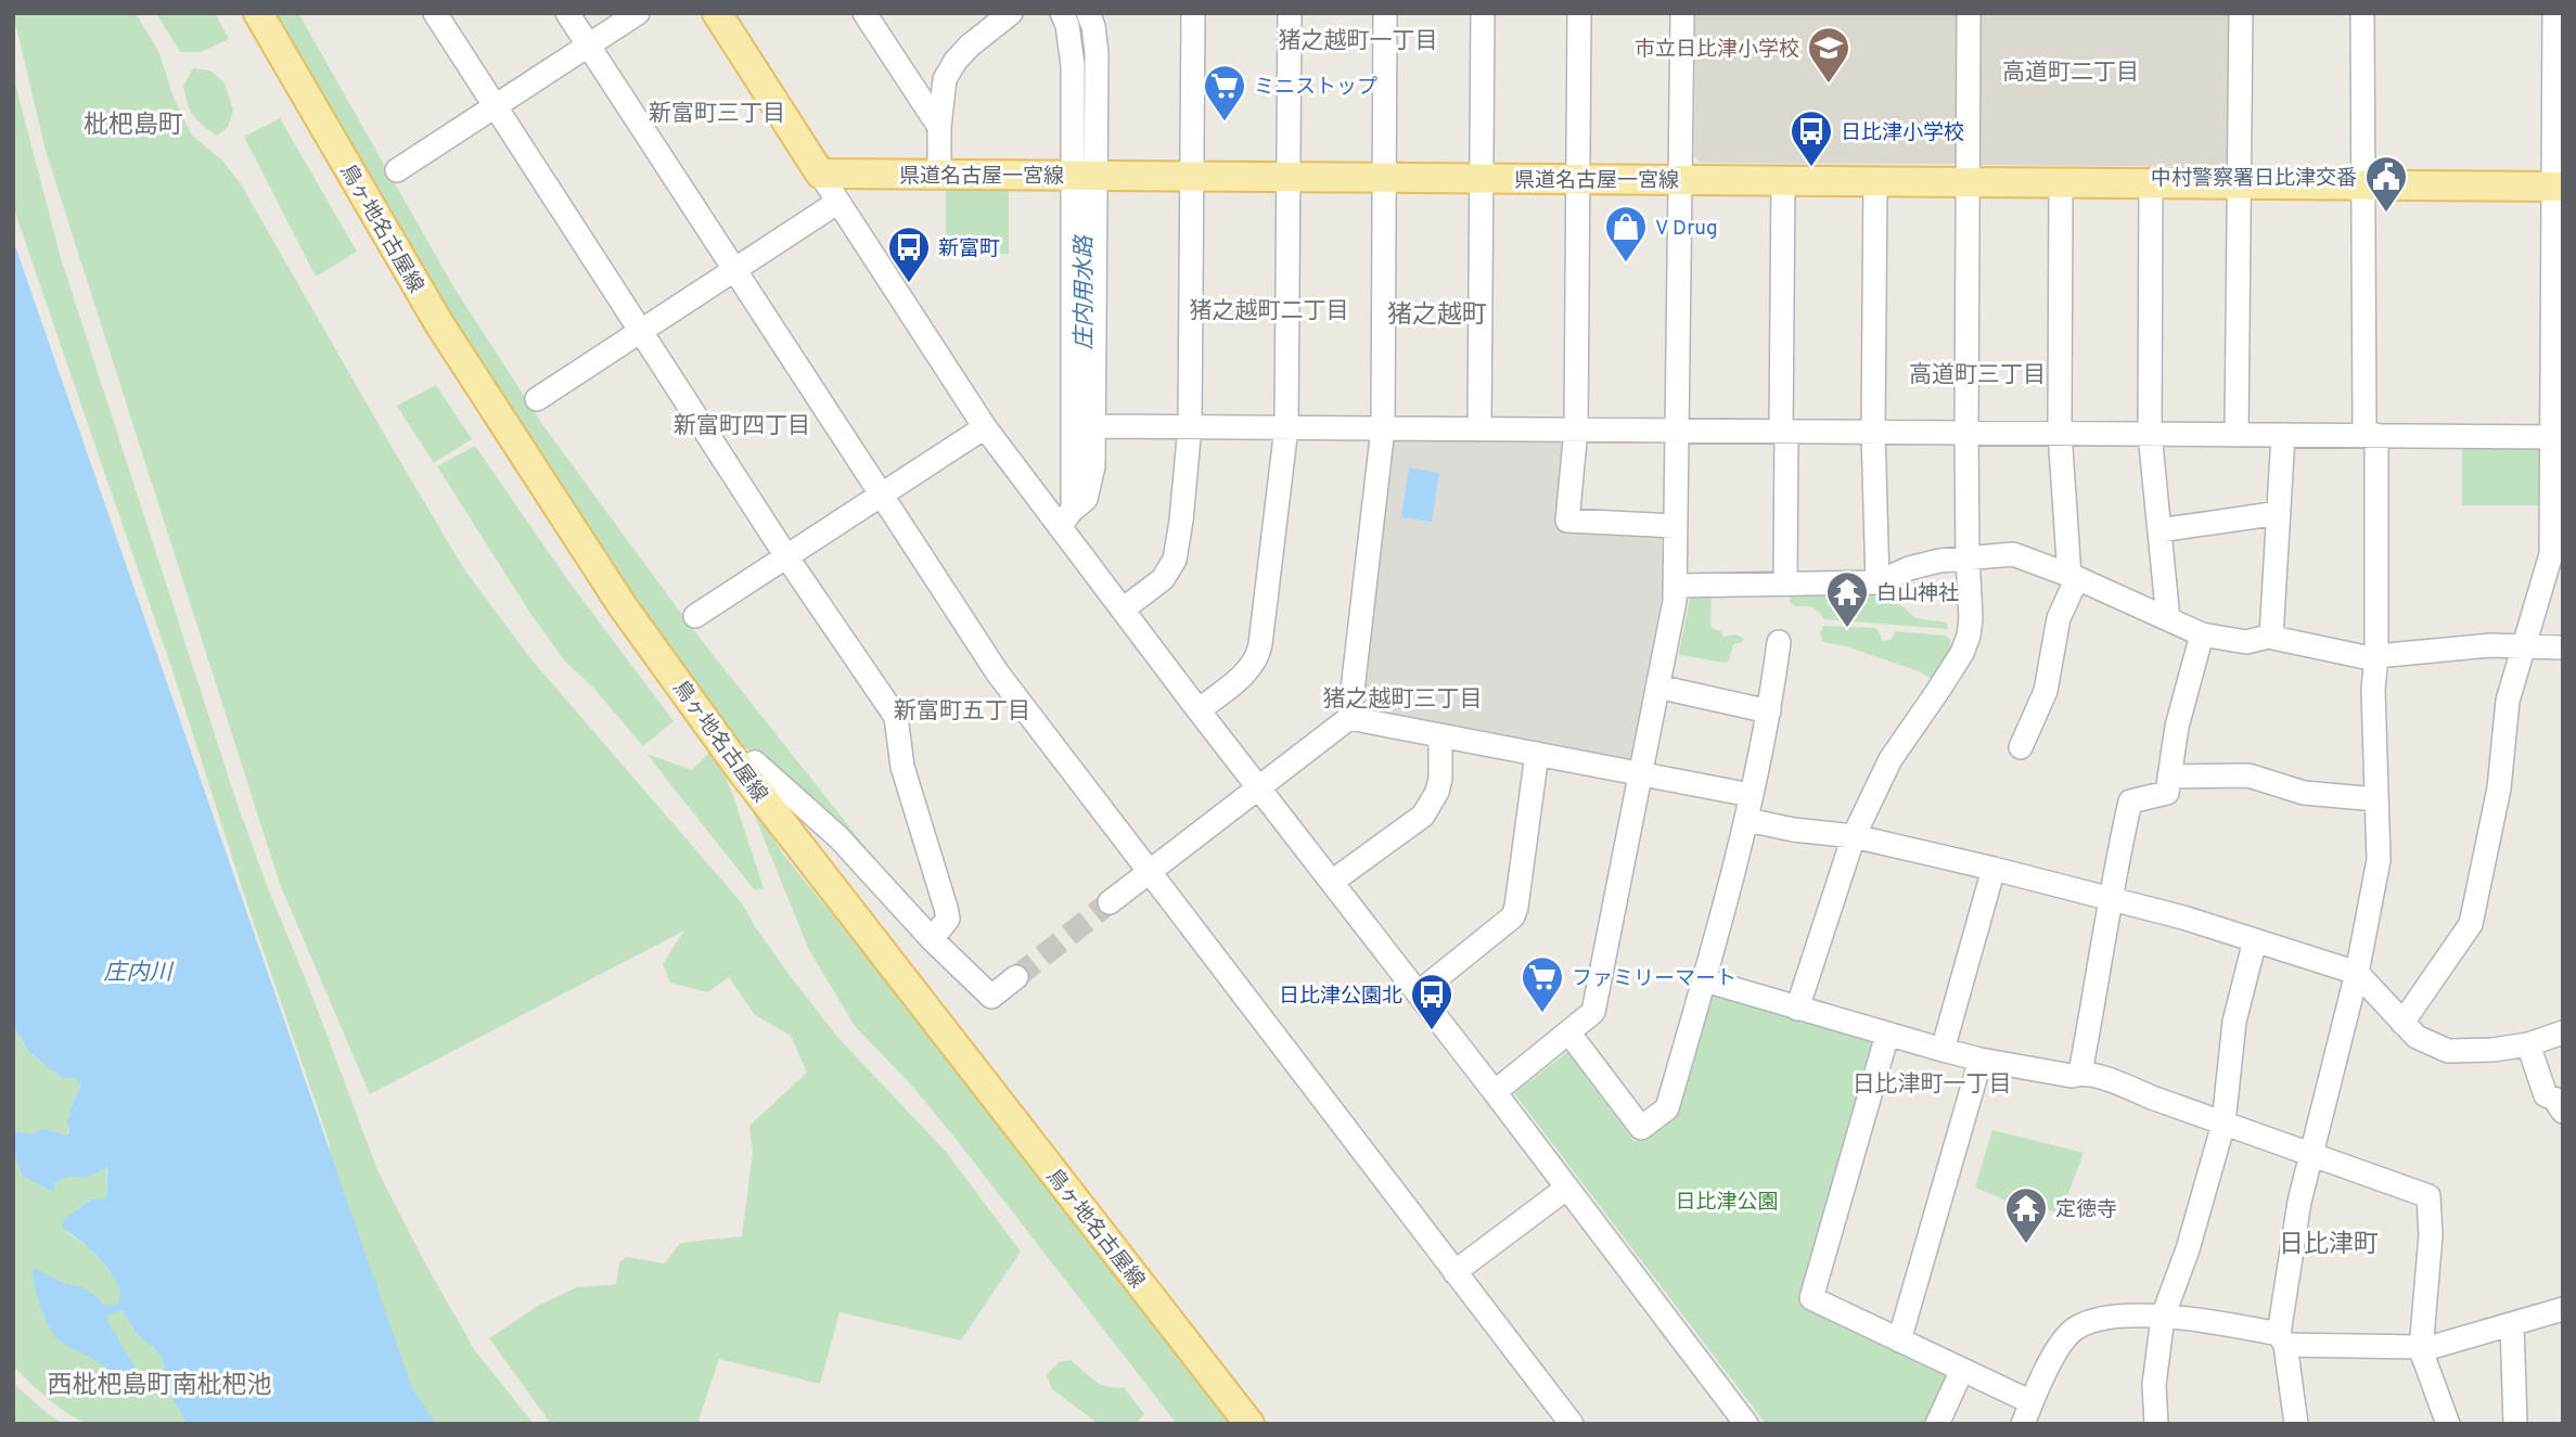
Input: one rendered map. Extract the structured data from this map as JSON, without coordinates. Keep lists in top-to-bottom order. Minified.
{"streets":{"main road":["県道名古屋一宮線","鳥ヶ地名古屋線"]},"districts":["猪之越町一丁目","高道町二丁目","新富町三丁目","枇杷島町","猪之越町二丁目","猪之越町","高道町三丁目","新富町四丁目","猪之越町三丁目","新富町五丁目","日比津町一丁目","日比津町","西枇杷島町南枇杷池"],"water":["庄内用水路","庄内川"],"parks":["日比津公園"],"places":{"school or university":["市立日比津小学校"],"supermarket":["ミニストップ","ファミリーマート"],"bus stop":["日比津小学校","新富町","日比津公園北"],"public building":["中村警察署日比津交番"],"shop":["V Drug"],"temple":["白山神社","定徳寺"]}}
